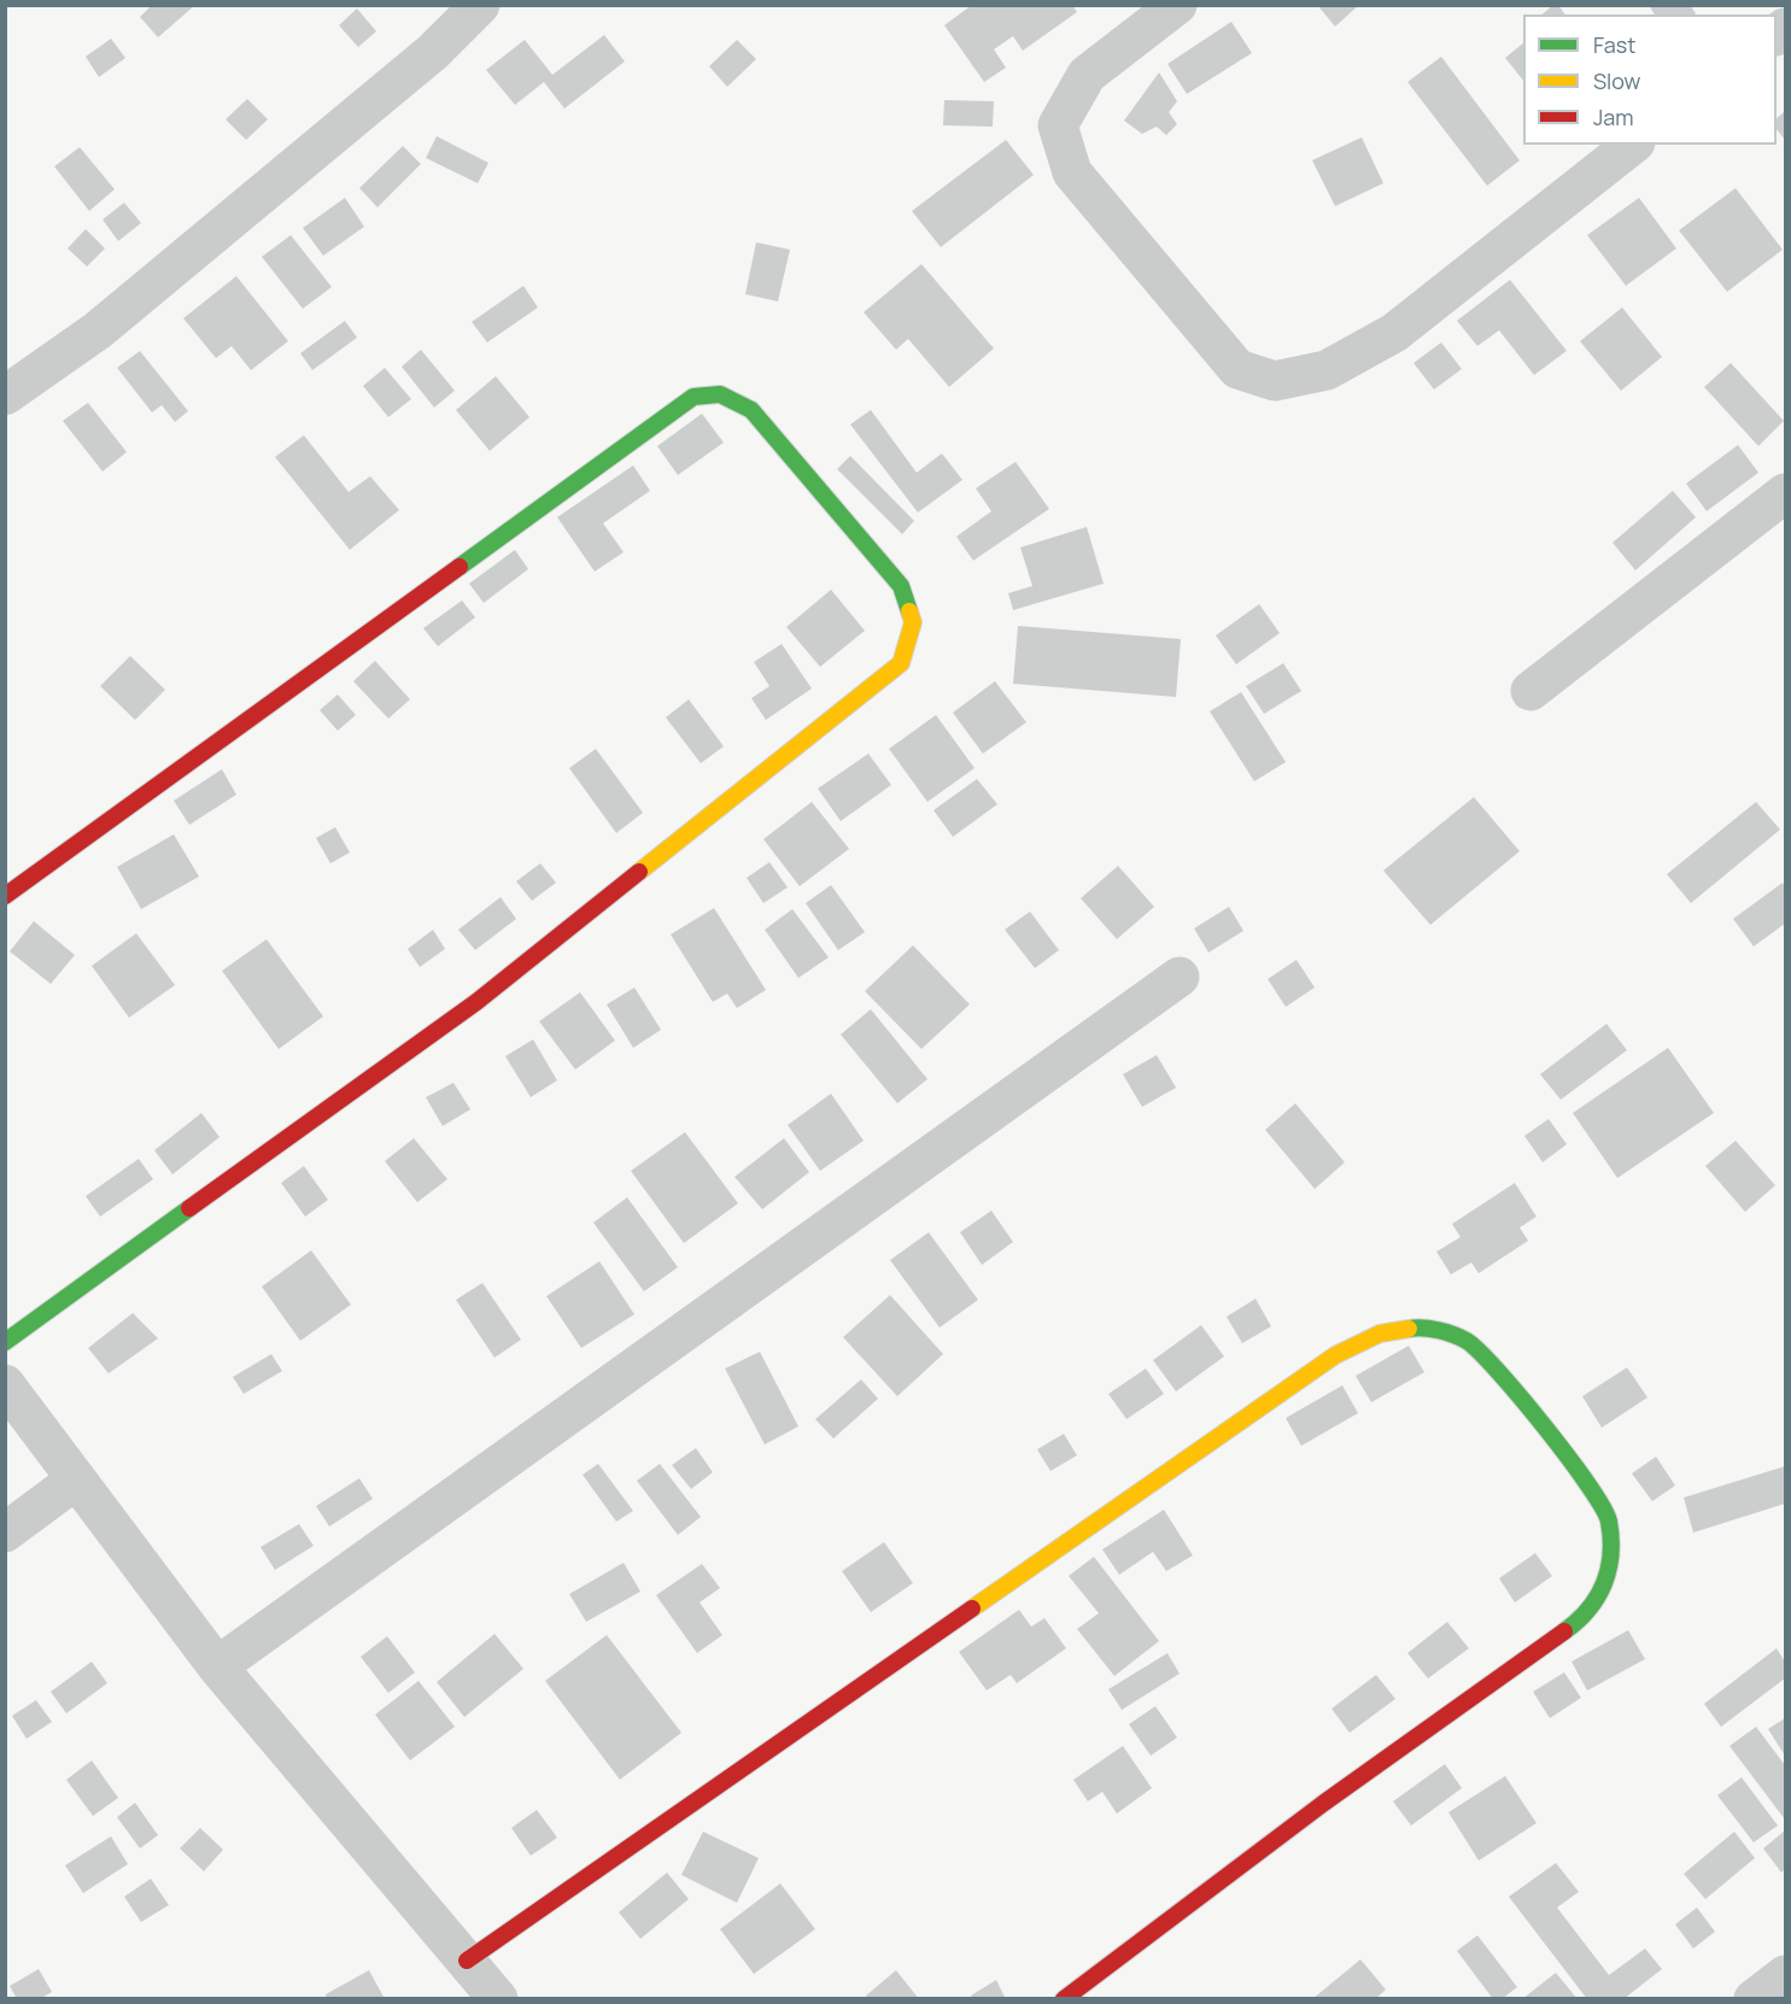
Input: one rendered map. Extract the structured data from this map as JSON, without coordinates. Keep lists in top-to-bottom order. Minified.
{"legend":["Fast","Slow","Jam"]}
